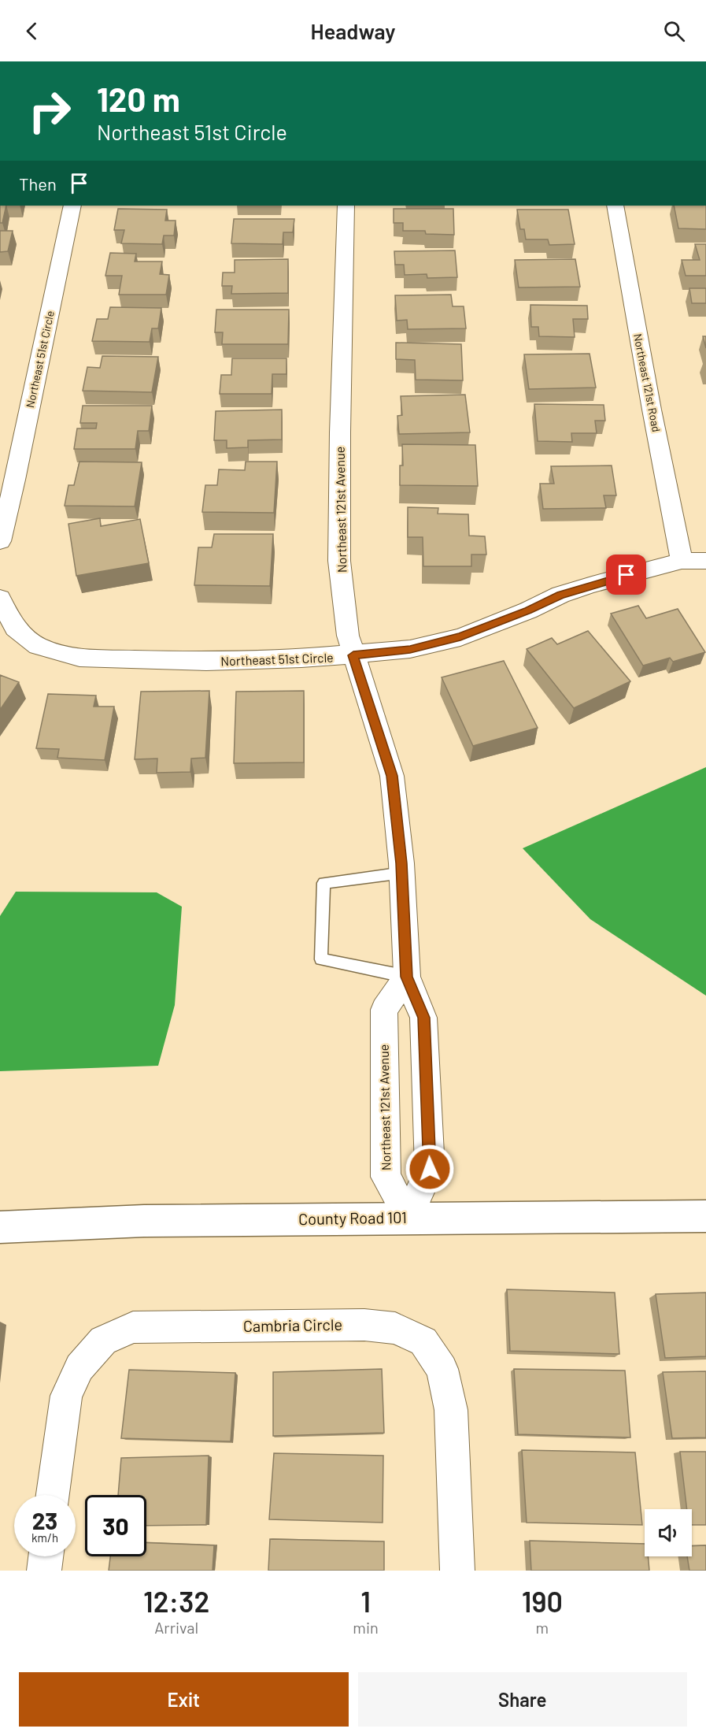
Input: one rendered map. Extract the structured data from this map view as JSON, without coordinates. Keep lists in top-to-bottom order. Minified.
{"streets":{"street":["Northeast 51st Circle","Northeast 121st Road","Northeast 121st Avenue","County Road 101","Cambria Circle"]},"crossings":[["Northeast 51st Circle","Northeast 121st Road"],["Northeast 51st Circle","Northeast 121st Avenue"],["Northeast 121st Avenue","County Road 101"]],"page":{"header":"Headway","turn":["120 m","Northeast 51st Circle"],"then":"Then","speed":"23 km/h","limit":"30","eta":["12:32","Arrival","1","min","190","m"],"buttons":["Exit","Share"]}}
